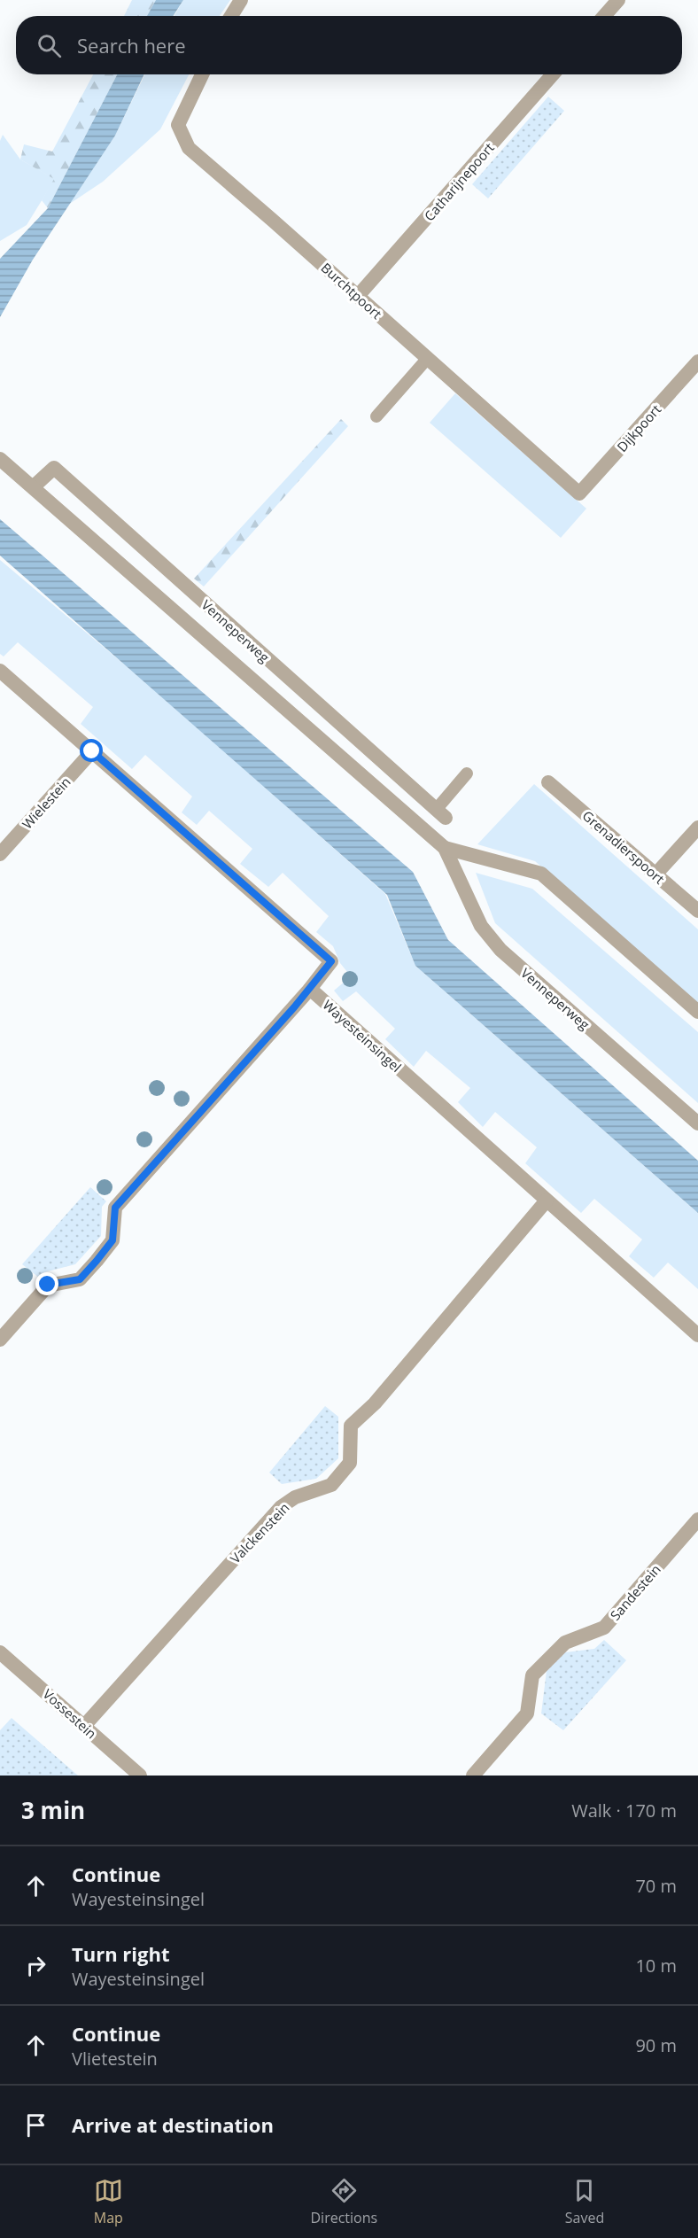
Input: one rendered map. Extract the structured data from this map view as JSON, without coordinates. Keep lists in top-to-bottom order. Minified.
{"streets":{"street":["Catharijnepoort","Burchtpoort","Dijkpoort","Venneperweg","Wielestein","Grenadierspoort","Wayesteinsingel","Valckenstein","Sandestein","Vossestein"]},"crossings":[["Catharijnepoort","Burchtpoort"],["Burchtpoort","Dijkpoort"],["Wayesteinsingel","Valckenstein"],["Valckenstein","Vossestein"]],"page":{"search":"Search here","heading":["3 min","Walk · 170 m"],"list":[["Continue","Wayesteinsingel","70 m"],["Turn right","Wayesteinsingel","10 m"],["Continue","Vlietestein","90 m"],"Arrive at destination"],"nav":["Map","Directions","Saved"]}}
